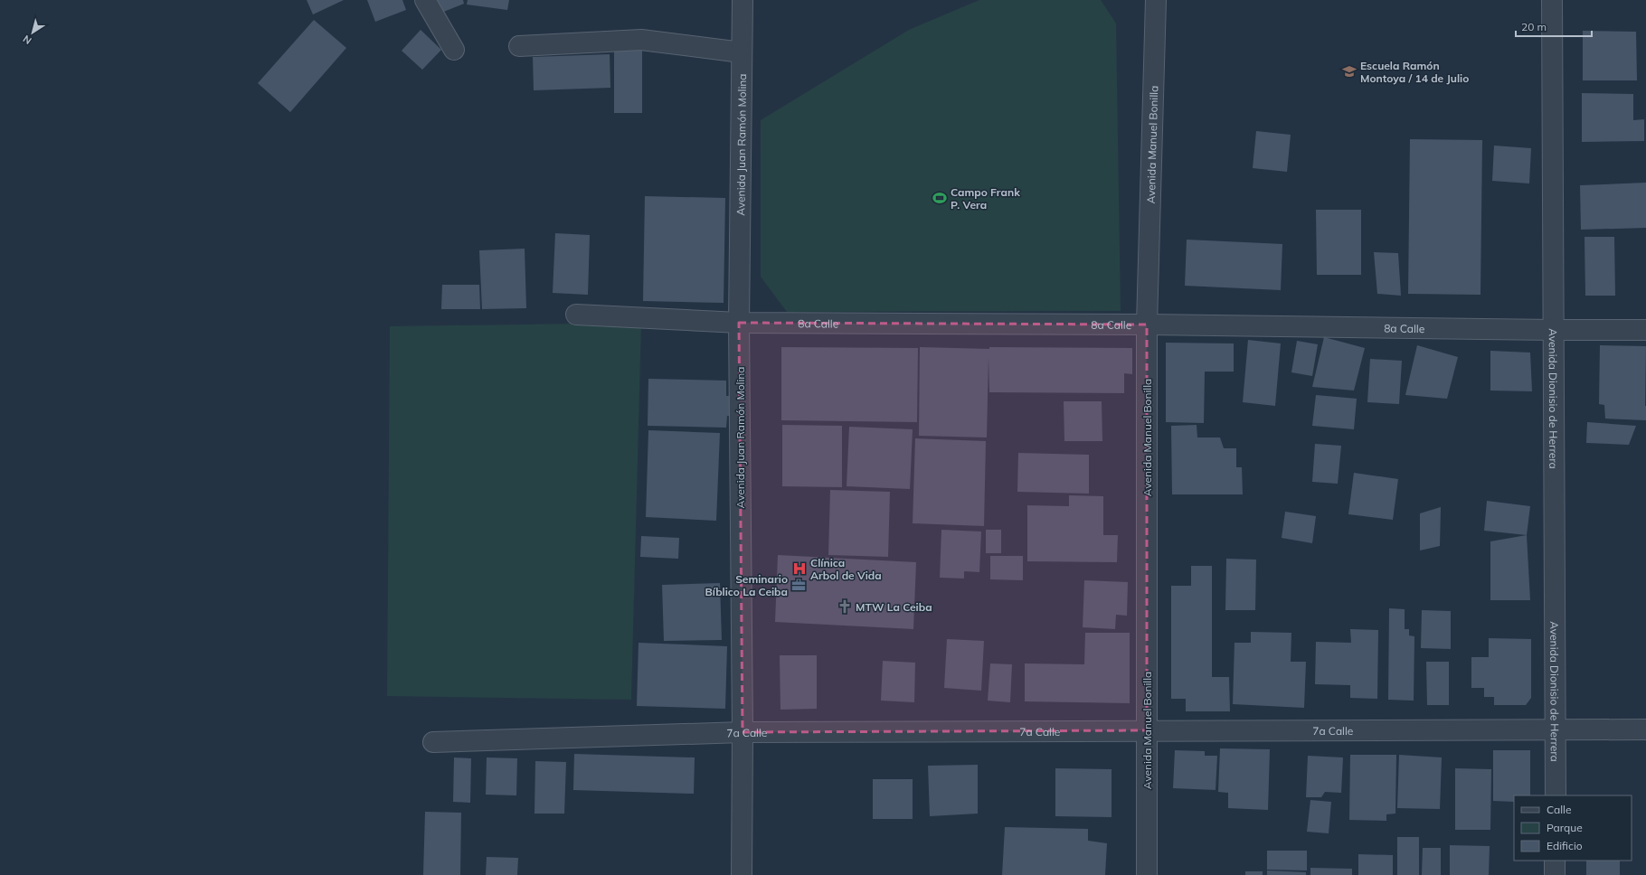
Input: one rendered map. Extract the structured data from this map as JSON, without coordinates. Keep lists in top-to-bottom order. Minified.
{"streets":{"street":["Avenida Juan Ramón Molina","Avenida Manuel Bonilla","8a Calle","Avenida Dionisio de Herrera","7a Calle"]},"crossings":[["Avenida Juan Ramón Molina","8a Calle"],["Avenida Juan Ramón Molina","7a Calle"],["Avenida Manuel Bonilla","8a Calle"],["Avenida Manuel Bonilla","7a Calle"],["8a Calle","Avenida Dionisio de Herrera"],["Avenida Dionisio de Herrera","7a Calle"]],"places":{"school or university":["Escuela Ramón Montoya / 14 de Julio"],"sports":["Campo Frank P. Vera"],"hospital":["Clínica Arbol de Vida"],"office":["Seminario Bíblico La Ceiba"],"church":["MTW La Ceiba"]},"legend":["Calle","Parque","Edificio"],"scale_bar":"20 m","north":"bottom left"}
